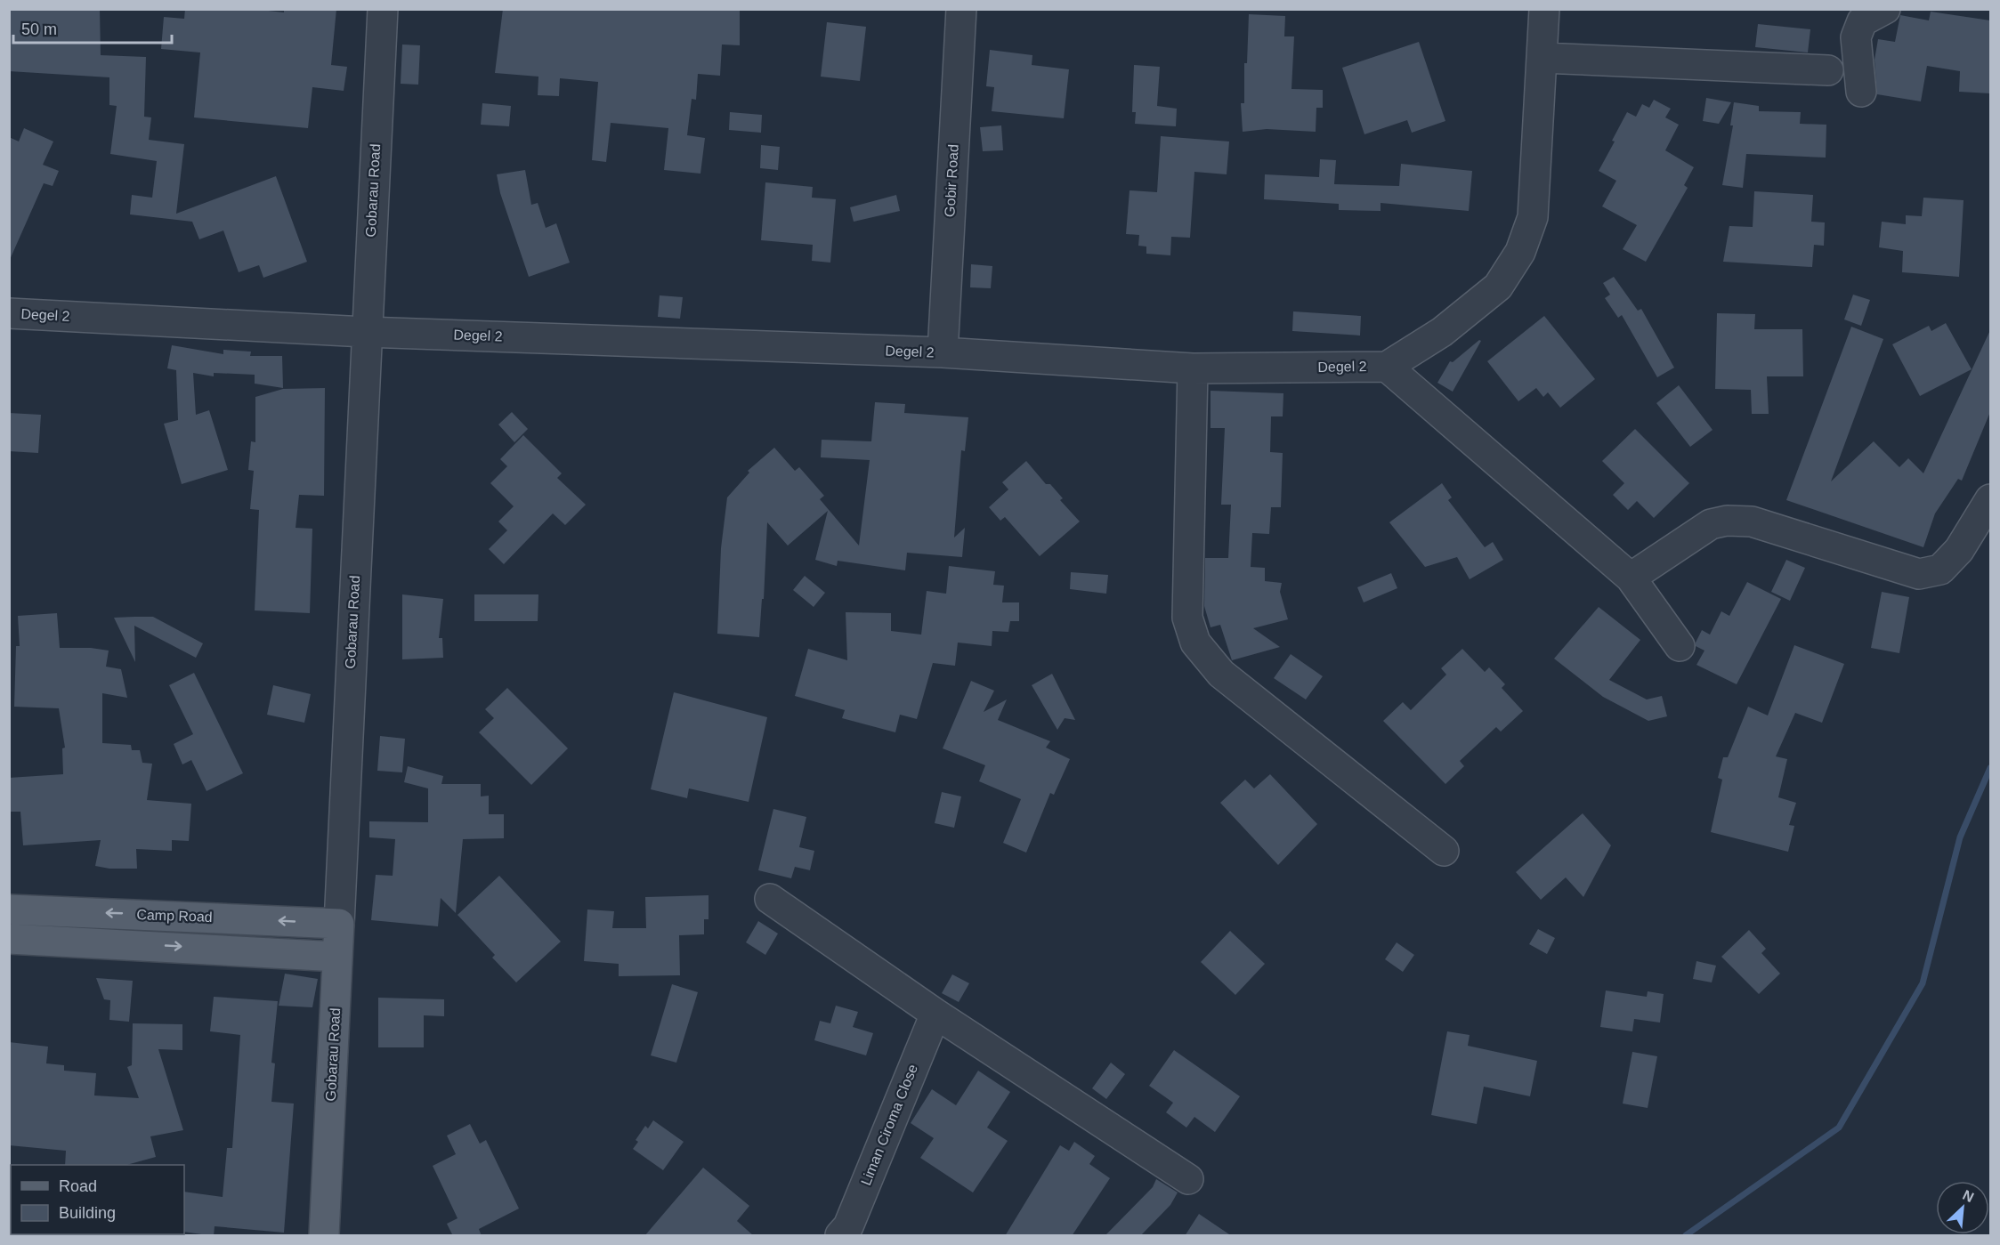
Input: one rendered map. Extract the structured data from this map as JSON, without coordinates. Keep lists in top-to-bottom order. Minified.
{"streets":{"main road":["Gobarau Road","Camp Road"],"street":["Gobir Road","Degel 2","Liman Ciroma Close"]},"crossings":[["Gobir Road","Degel 2"],["Gobarau Road","Degel 2"],["Gobarau Road","Camp Road"]],"legend":["Road","Building"],"scale_bar":"50 m","north":"top right"}
